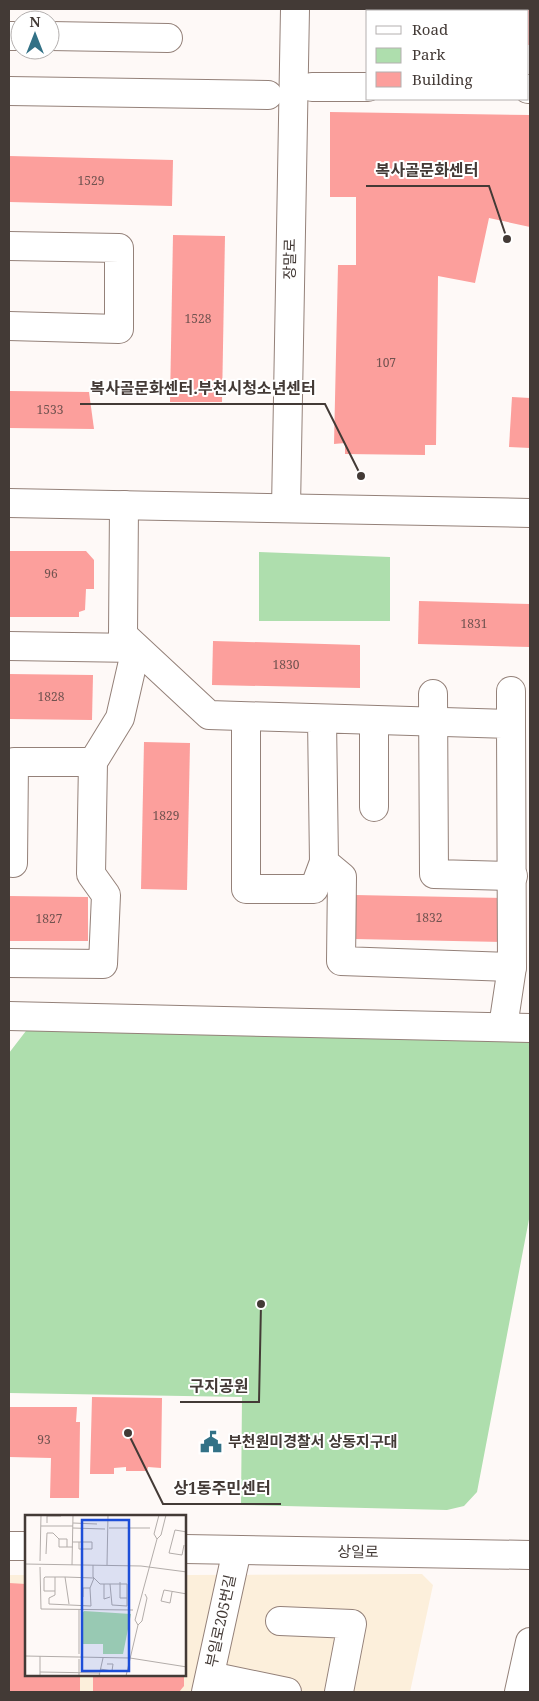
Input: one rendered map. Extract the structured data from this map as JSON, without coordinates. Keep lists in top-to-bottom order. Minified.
{"streets":{"street":["장말로","상일로","부일로205번길"]},"crossings":[["상일로","부일로205번길"]],"places":{"other":["복사골문화센터","복사골문화센터.부천시청소년센터","구지공원","상1동주민센터"],"public building":["부천원미경찰서 상동지구대"]},"house_numbers":["1529","1528","107","1533","96","1831","1830","1828","1829","1832","1827","93"],"legend":["Road","Park","Building"],"north":"top"}
